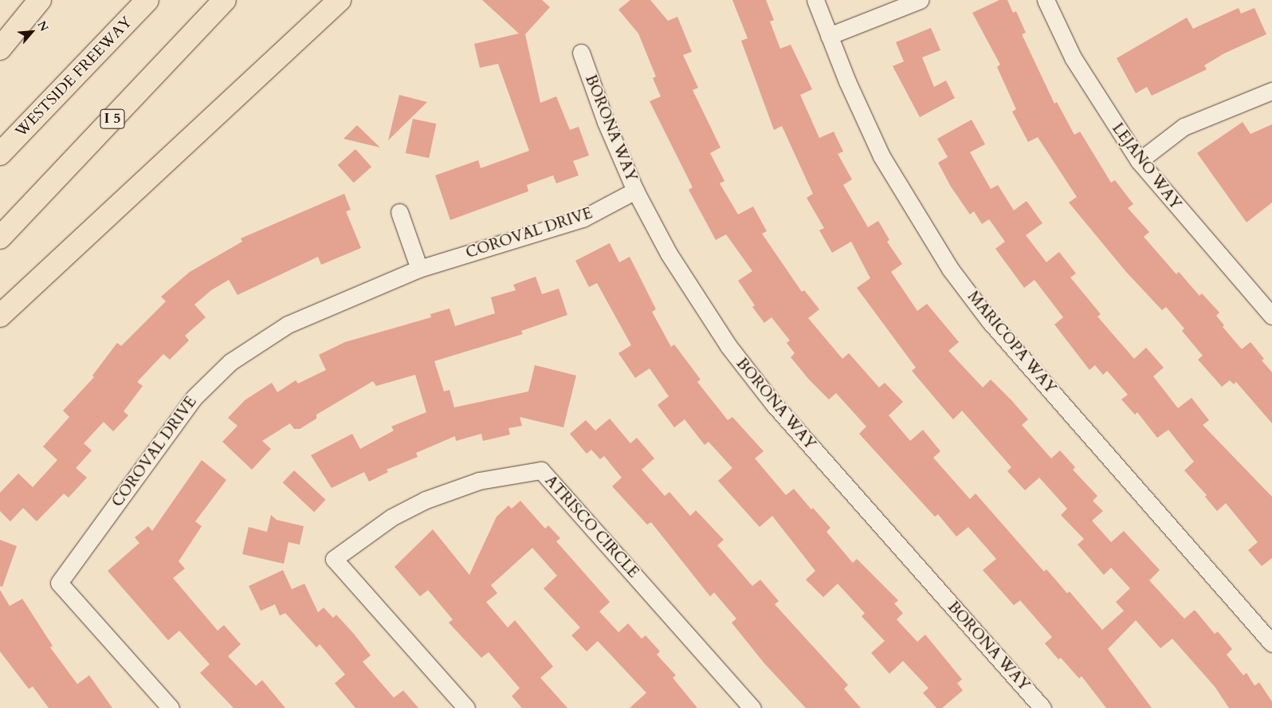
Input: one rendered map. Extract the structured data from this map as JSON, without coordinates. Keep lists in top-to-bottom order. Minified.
{"streets":{"highway":["WESTSIDE FREEWAY","I 5"],"street":["BORONA WAY","LEJANO WAY","COROVAL DRIVE","MARICOPA WAY","ATRISCO CIRCLE"]},"crossings":[["BORONA WAY","COROVAL DRIVE"]],"north":"top right"}
